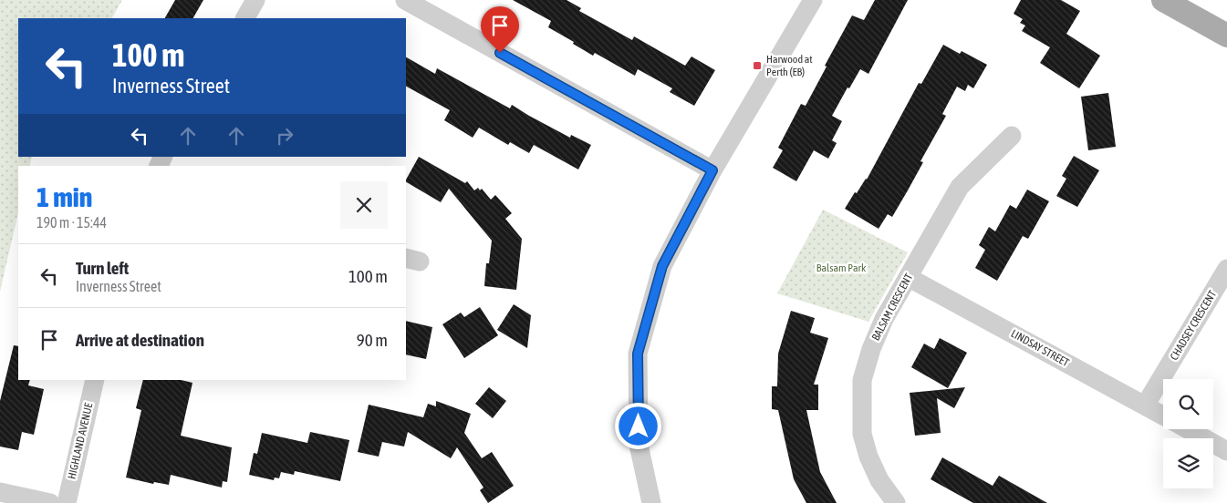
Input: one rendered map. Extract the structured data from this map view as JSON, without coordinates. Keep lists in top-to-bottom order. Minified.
{"streets":{"street":["BALSAM CRESCENT","CHADSEY CRESCENT","LINDSAY STREET","HIGHLAND AVENUE"]},"crossings":[["BALSAM CRESCENT","LINDSAY STREET"],["CHADSEY CRESCENT","LINDSAY STREET"]],"parks":["Balsam Park"],"places":{"transit":["Harwood at Perth (EB)"]},"page":{"turn":["100 m","Inverness Street"],"heading":["1 min","190 m · 15:44"],"list":[{"name":"Turn left","note":"Inverness Street","value":"100 m"},{"name":"Arrive at destination","value":"90 m"}]}}
